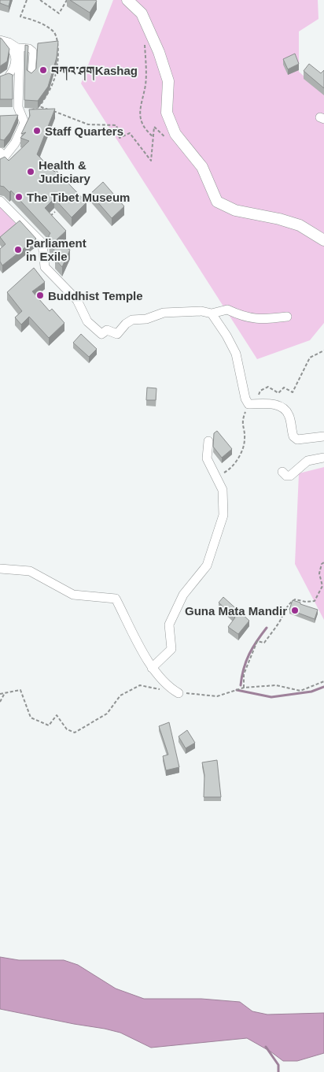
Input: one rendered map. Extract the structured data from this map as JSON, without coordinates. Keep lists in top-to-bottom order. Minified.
{"places":["བཀའ་ཤགKashag","Staff Quarters","Health & Judiciary","The Tibet Museum","Parliament in Exile","Buddhist Temple","Guna Mata Mandir"]}
